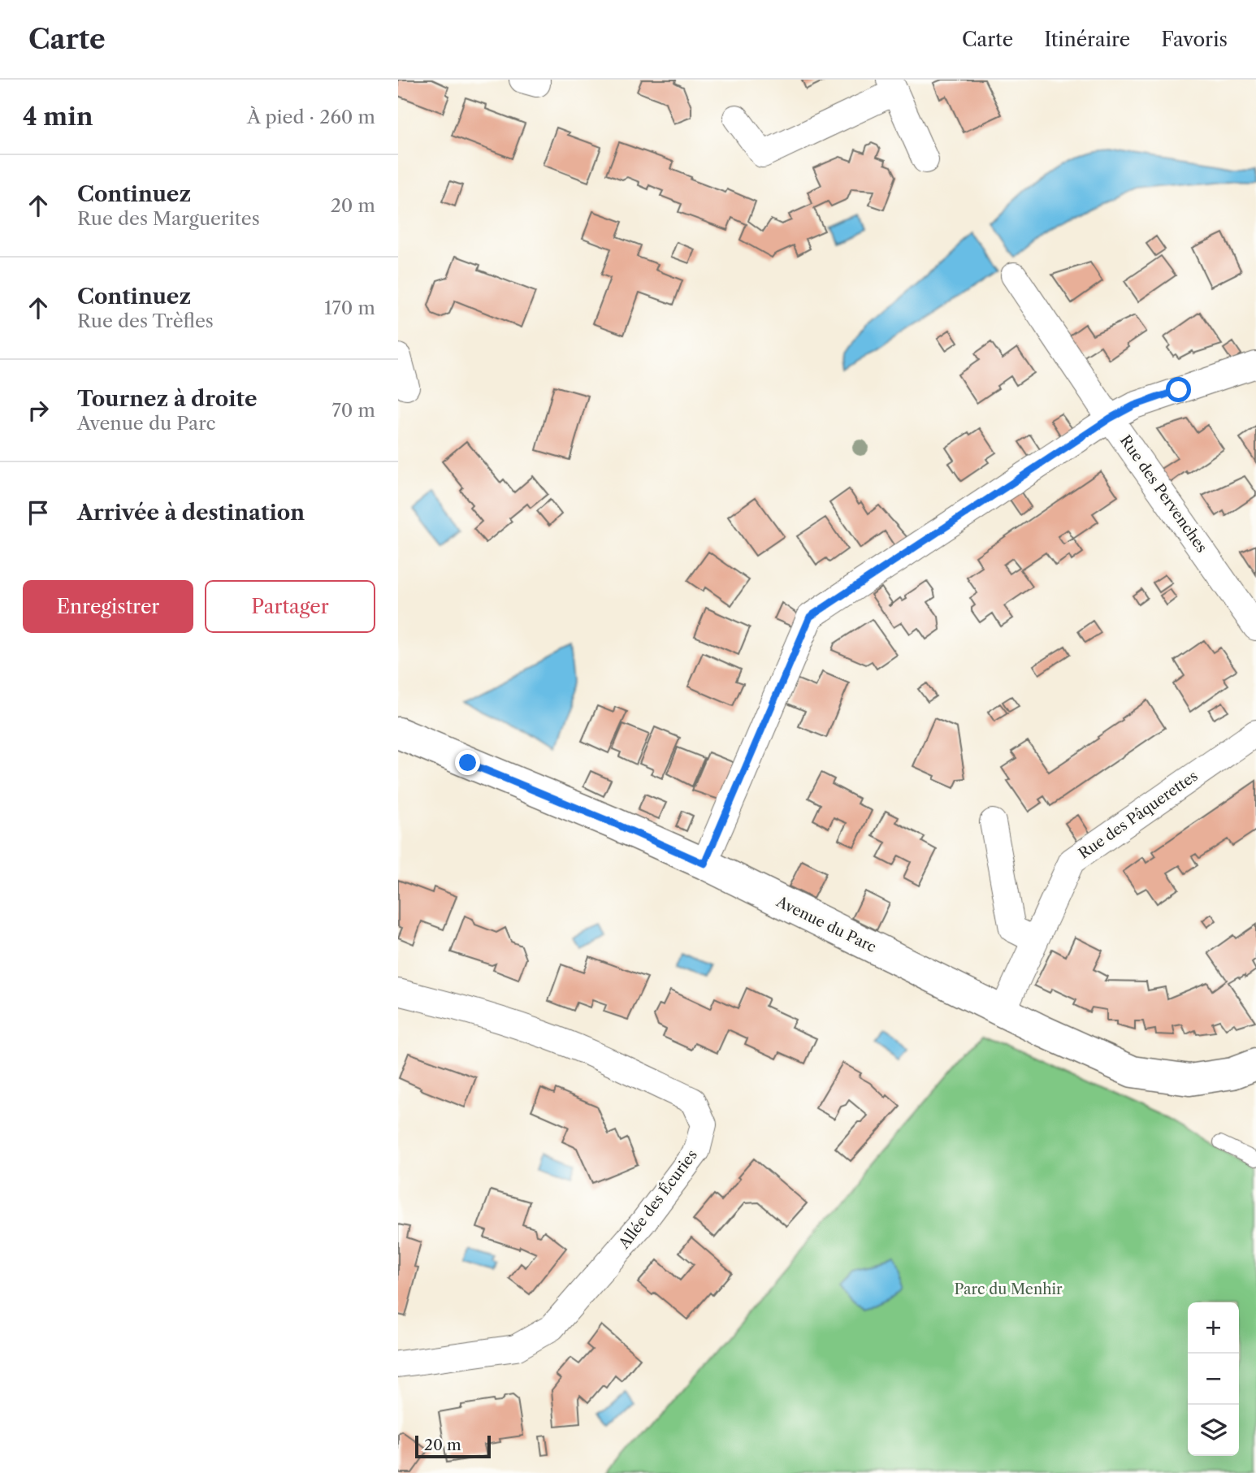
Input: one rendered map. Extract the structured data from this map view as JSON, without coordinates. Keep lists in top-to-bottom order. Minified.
{"streets":{"street":["Rue des Pervenches","Rue des Pâquerettes","Avenue du Parc","Allée des Écuries"]},"crossings":[["Rue des Pâquerettes","Avenue du Parc"]],"parks":["Parc du Menhir"],"scale_bar":"20 m","page":{"header":"Carte","nav":["Carte","Itinéraire","Favoris"],"heading":["4 min","À pied · 260 m"],"list":[["Continuez","Rue des Marguerites","20 m"],["Continuez","Rue des Trèfles","170 m"],["Tournez à droite","Avenue du Parc","70 m"],"Arrivée à destination"],"buttons":["Enregistrer","Partager"],"map_buttons":["+","−"],"scale":"20 m"}}
